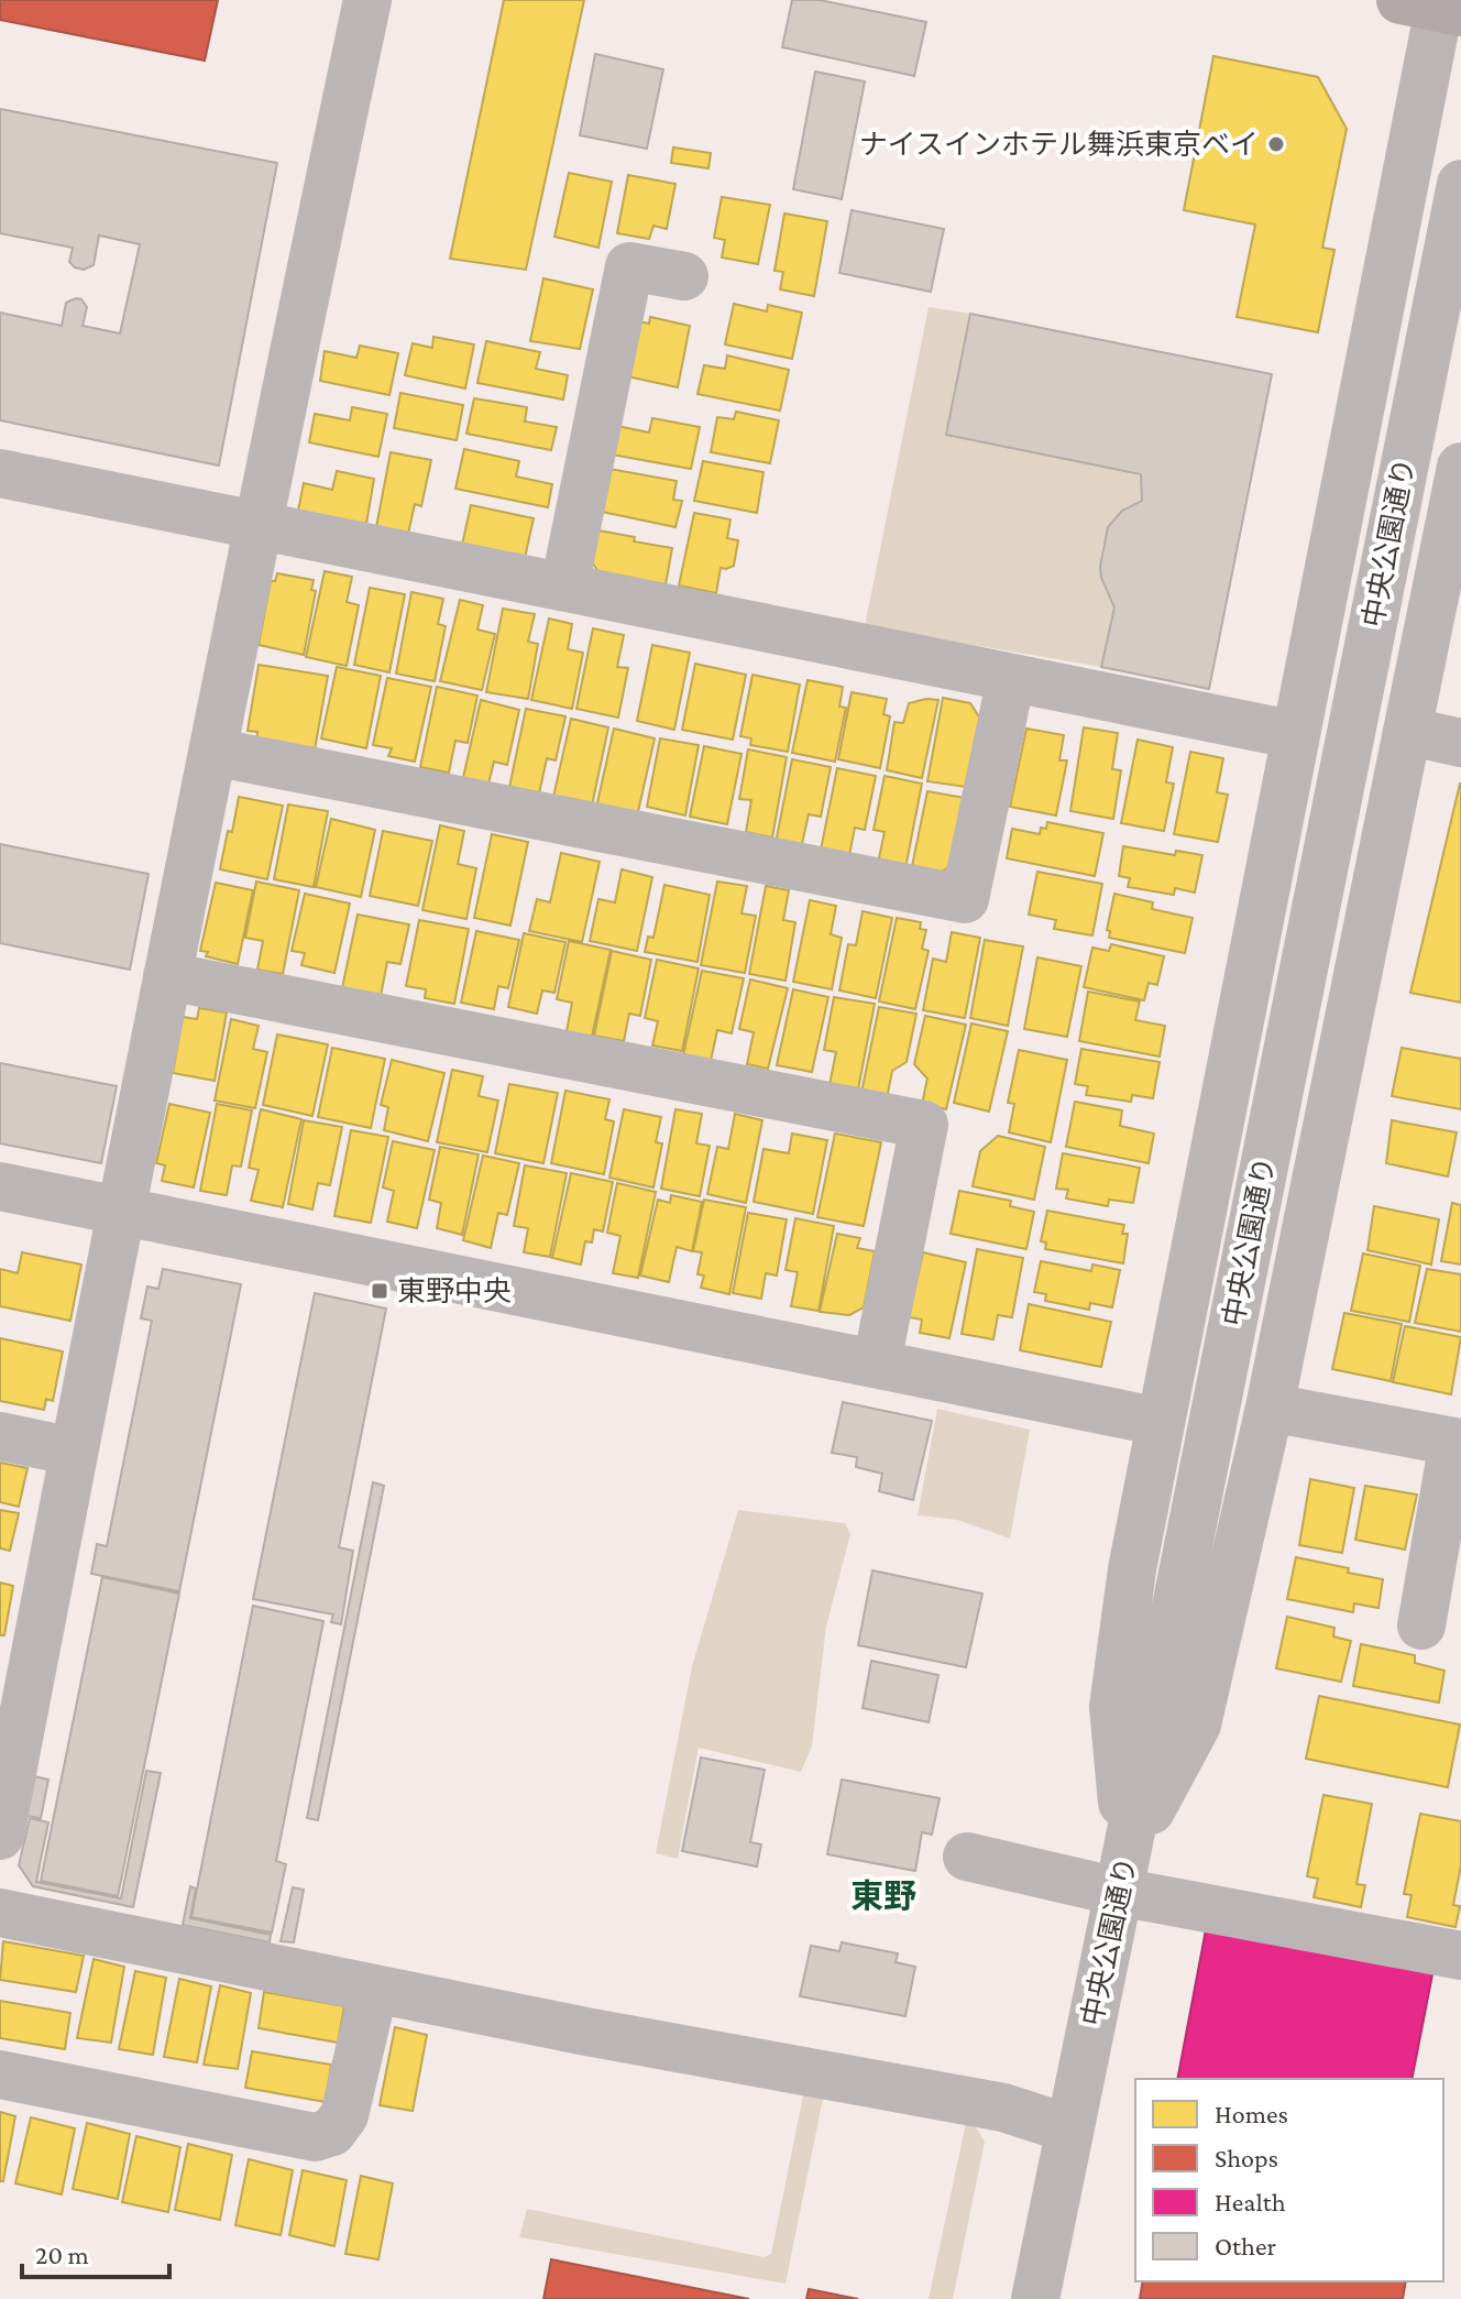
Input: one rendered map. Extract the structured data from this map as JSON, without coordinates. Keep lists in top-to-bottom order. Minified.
{"streets":{"street":["中央公園通り"]},"districts":["東野"],"places":{"other":["ナイスインホテル舞浜東京ベイ"],"transit":["東野中央"]},"legend":["Homes","Shops","Health","Other"],"scale_bar":"20 m"}
